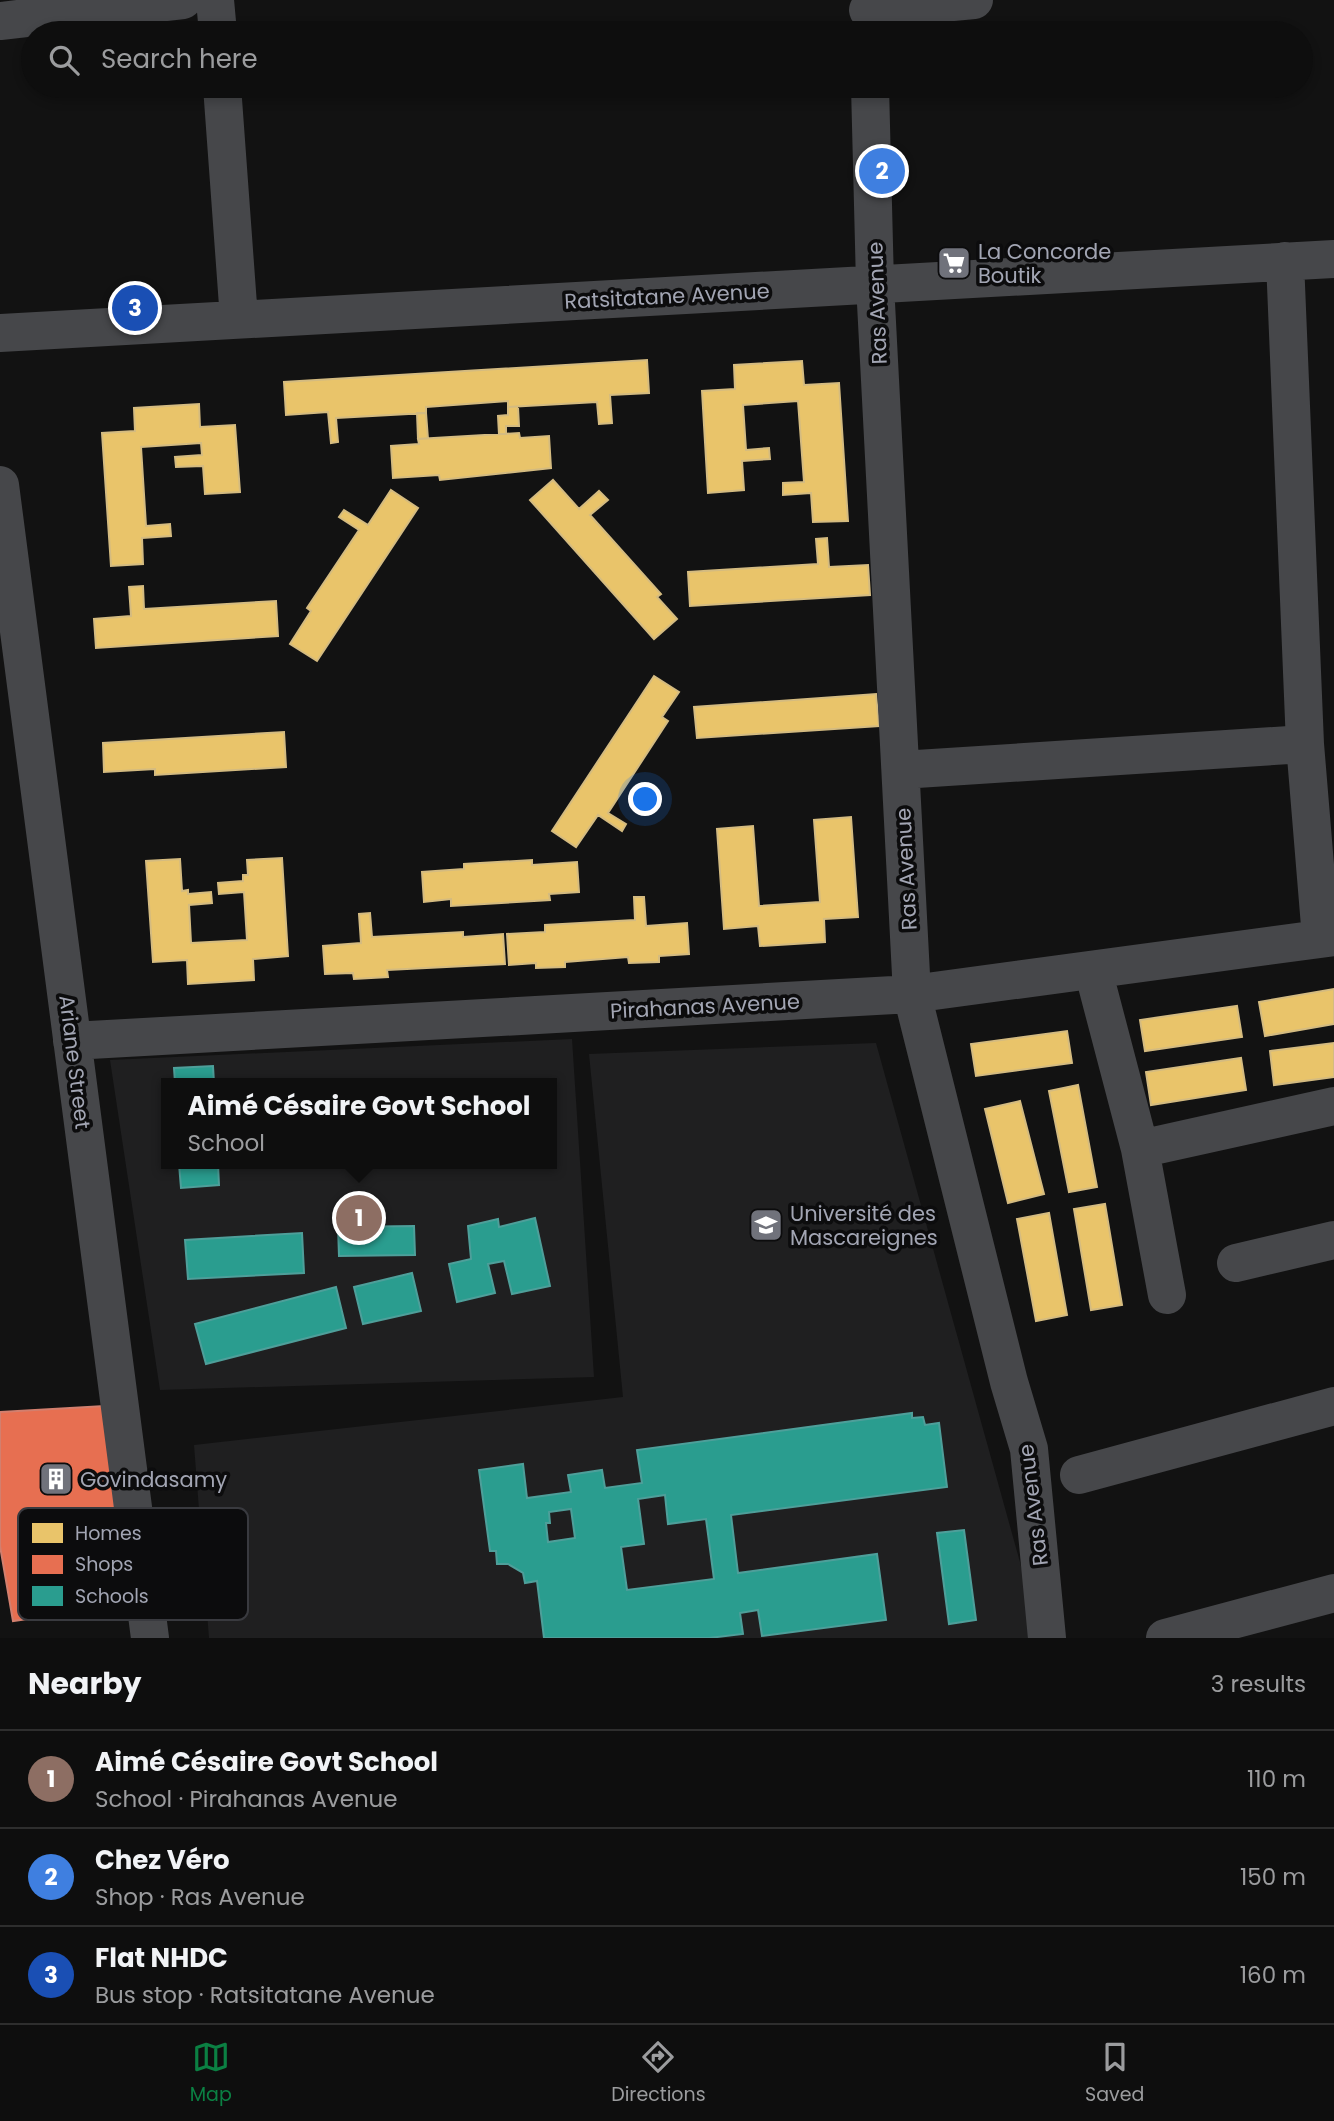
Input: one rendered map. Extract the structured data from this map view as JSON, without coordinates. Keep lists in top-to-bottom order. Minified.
{"streets":{"street":["Ratsitatane Avenue","Ras Avenue","Pirahanas Avenue","Ariane Street"]},"crossings":[["Ratsitatane Avenue","Ras Avenue"],["Ras Avenue","Pirahanas Avenue"],["Pirahanas Avenue","Ariane Street"]],"places":{"supermarket":["La Concorde Boutik"],"school or university":["Université des Mascareignes"],"building":["Govindasamy"]},"legend":["Homes","Shops","Schools"],"page":{"search":"Search here","pins":["2","3","1"],"popup":["Aimé Césaire Govt School","School"],"heading":["Nearby","3 results"],"list":[{"mark":"1","name":"Aimé Césaire Govt School","note":"School · Pirahanas Avenue","value":"110 m"},{"mark":"2","name":"Chez Véro","note":"Shop · Ras Avenue","value":"150 m"},{"mark":"3","name":"Flat NHDC","note":"Bus stop · Ratsitatane Avenue","value":"160 m"}],"nav":["Map","Directions","Saved"]}}
